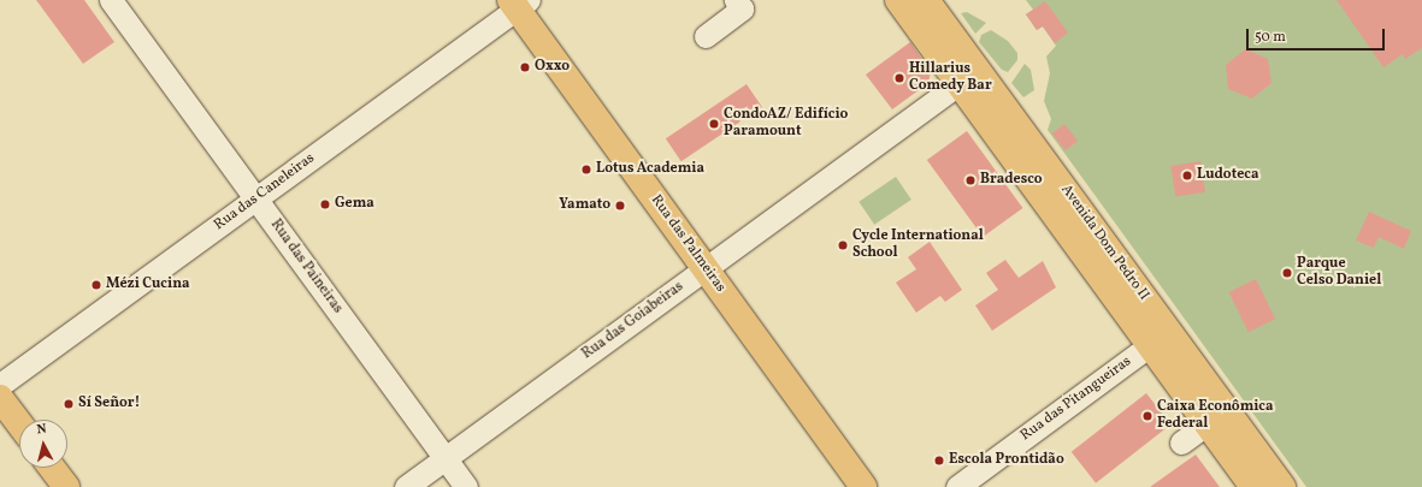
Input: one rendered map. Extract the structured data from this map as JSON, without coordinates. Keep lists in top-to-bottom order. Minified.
{"streets":{"main road":["Avenida Dom Pedro II","Rua das Palmeiras"],"street":["Rua das Caneleiras","Rua das Paineiras","Rua das Goiabeiras","Rua das Pitangueiras"]},"crossings":[["Rua das Caneleiras","Rua das Palmeiras"],["Rua das Caneleiras","Rua das Paineiras"],["Avenida Dom Pedro II","Rua das Goiabeiras"],["Avenida Dom Pedro II","Rua das Pitangueiras"],["Rua das Palmeiras","Rua das Goiabeiras"],["Rua das Paineiras","Rua das Goiabeiras"]],"places":["Oxxo","Hillarius Comedy Bar","CondoAZ/ Edifício Paramount","Lotus Academia","Ludoteca","Bradesco","Gema","Yamato","Cycle International School","Parque Celso Daniel","Mézi Cucina","Sí Señor!","Caixa Econômica Federal","Escola Prontidão"],"scale_bar":"50 m","north":"top"}
